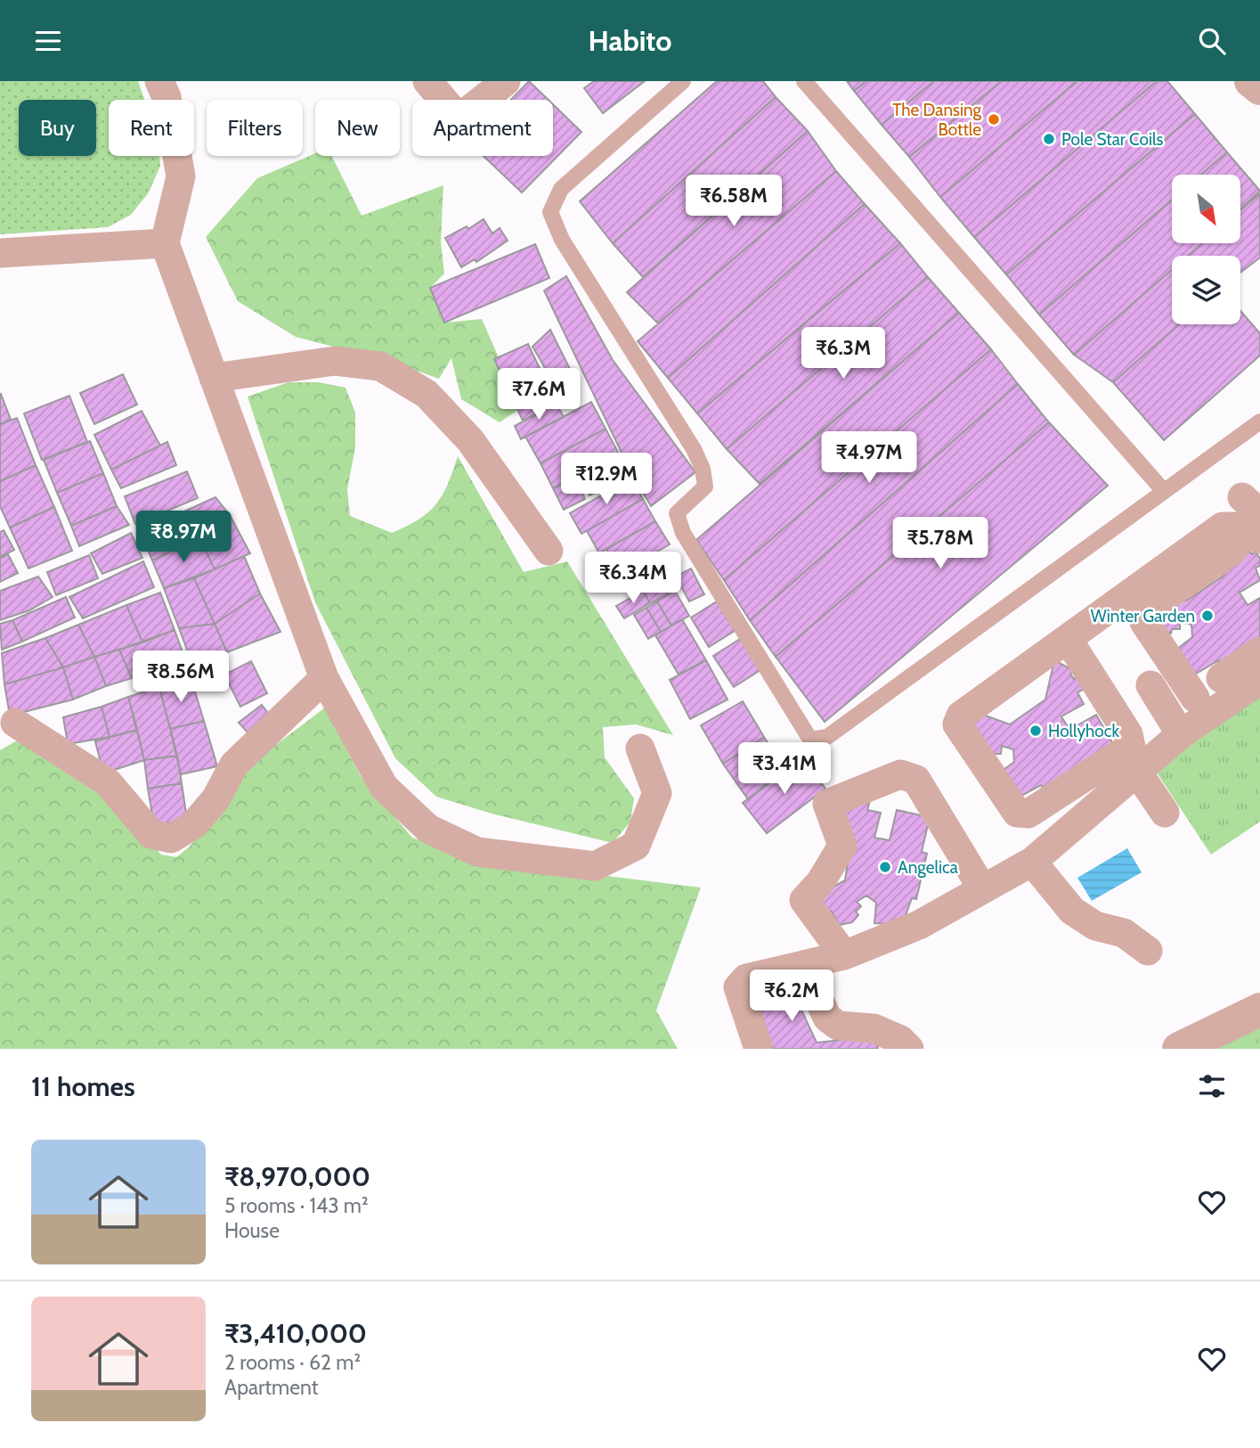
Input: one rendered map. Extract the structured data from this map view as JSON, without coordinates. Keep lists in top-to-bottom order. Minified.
{"places":["The Dansing Bottle","Pole Star Coils","Winter Garden","Hollyhock","Angelica"],"north":"bottom right","page":{"header":"Habito","chip":["Buy","Rent","Filters","New","Apartment"],"price":["₹6.58M","₹6.3M","₹7.6M","₹4.97M","₹12.9M","₹8.97M","₹5.78M","₹6.34M","₹8.56M","₹3.41M","₹6.2M"],"heading":"11 homes","list":[{"name":"₹8,970,000","note":"5 rooms · 143 m² · House"},{"name":"₹3,410,000","note":"2 rooms · 62 m² · Apartment"}]}}
